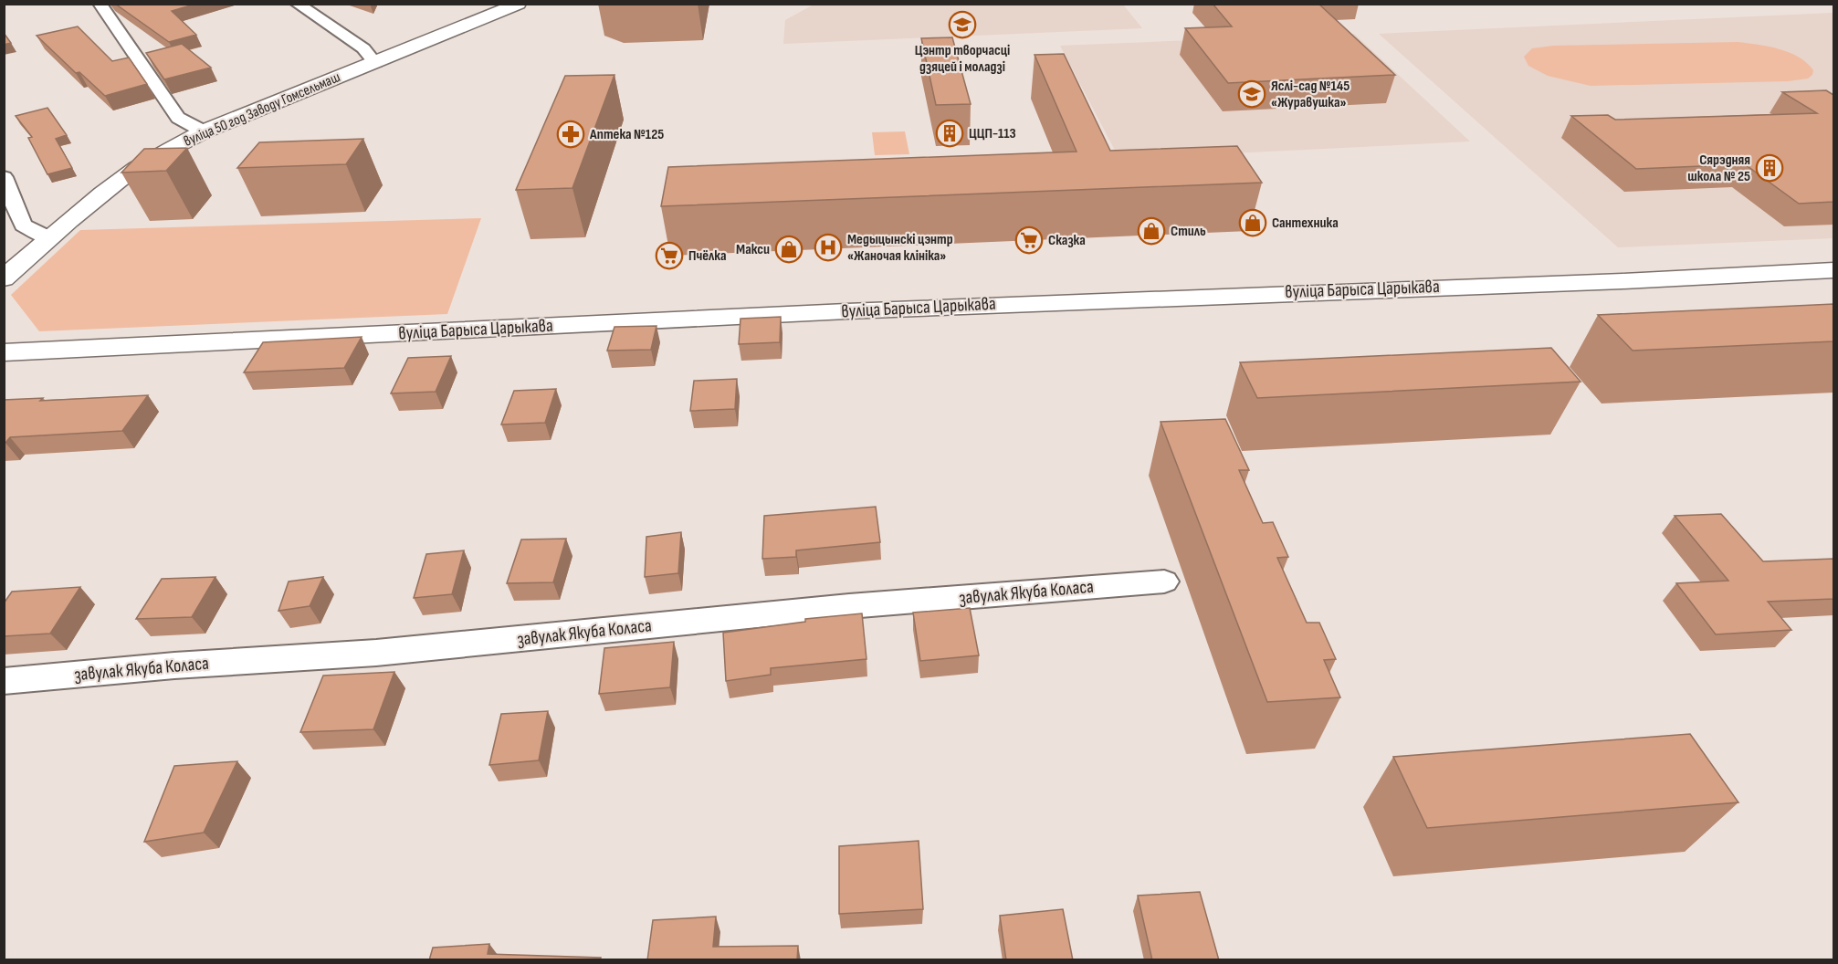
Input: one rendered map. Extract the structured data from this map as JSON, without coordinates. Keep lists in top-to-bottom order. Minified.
{"streets":{"main road":["вуліца 50 год Заводу Гомсельмаш","вуліца Барыса Царыкава"],"street":["завулак Якуба Коласа"]},"places":{"school or university":["Цэнтр творчасці дзяцей і моладзі","Яслі-сад №145 «Журавушка»"],"building":["ЦЦП-113","Сярэдняя школа № 25"],"pharmacy":["Аптека №125"],"shop":["Сантехника","Стиль","Макси"],"supermarket":["Сказка","Пчёлка"],"hospital":["Медыцынскі цэнтр «Жаночая клініка»"]}}
